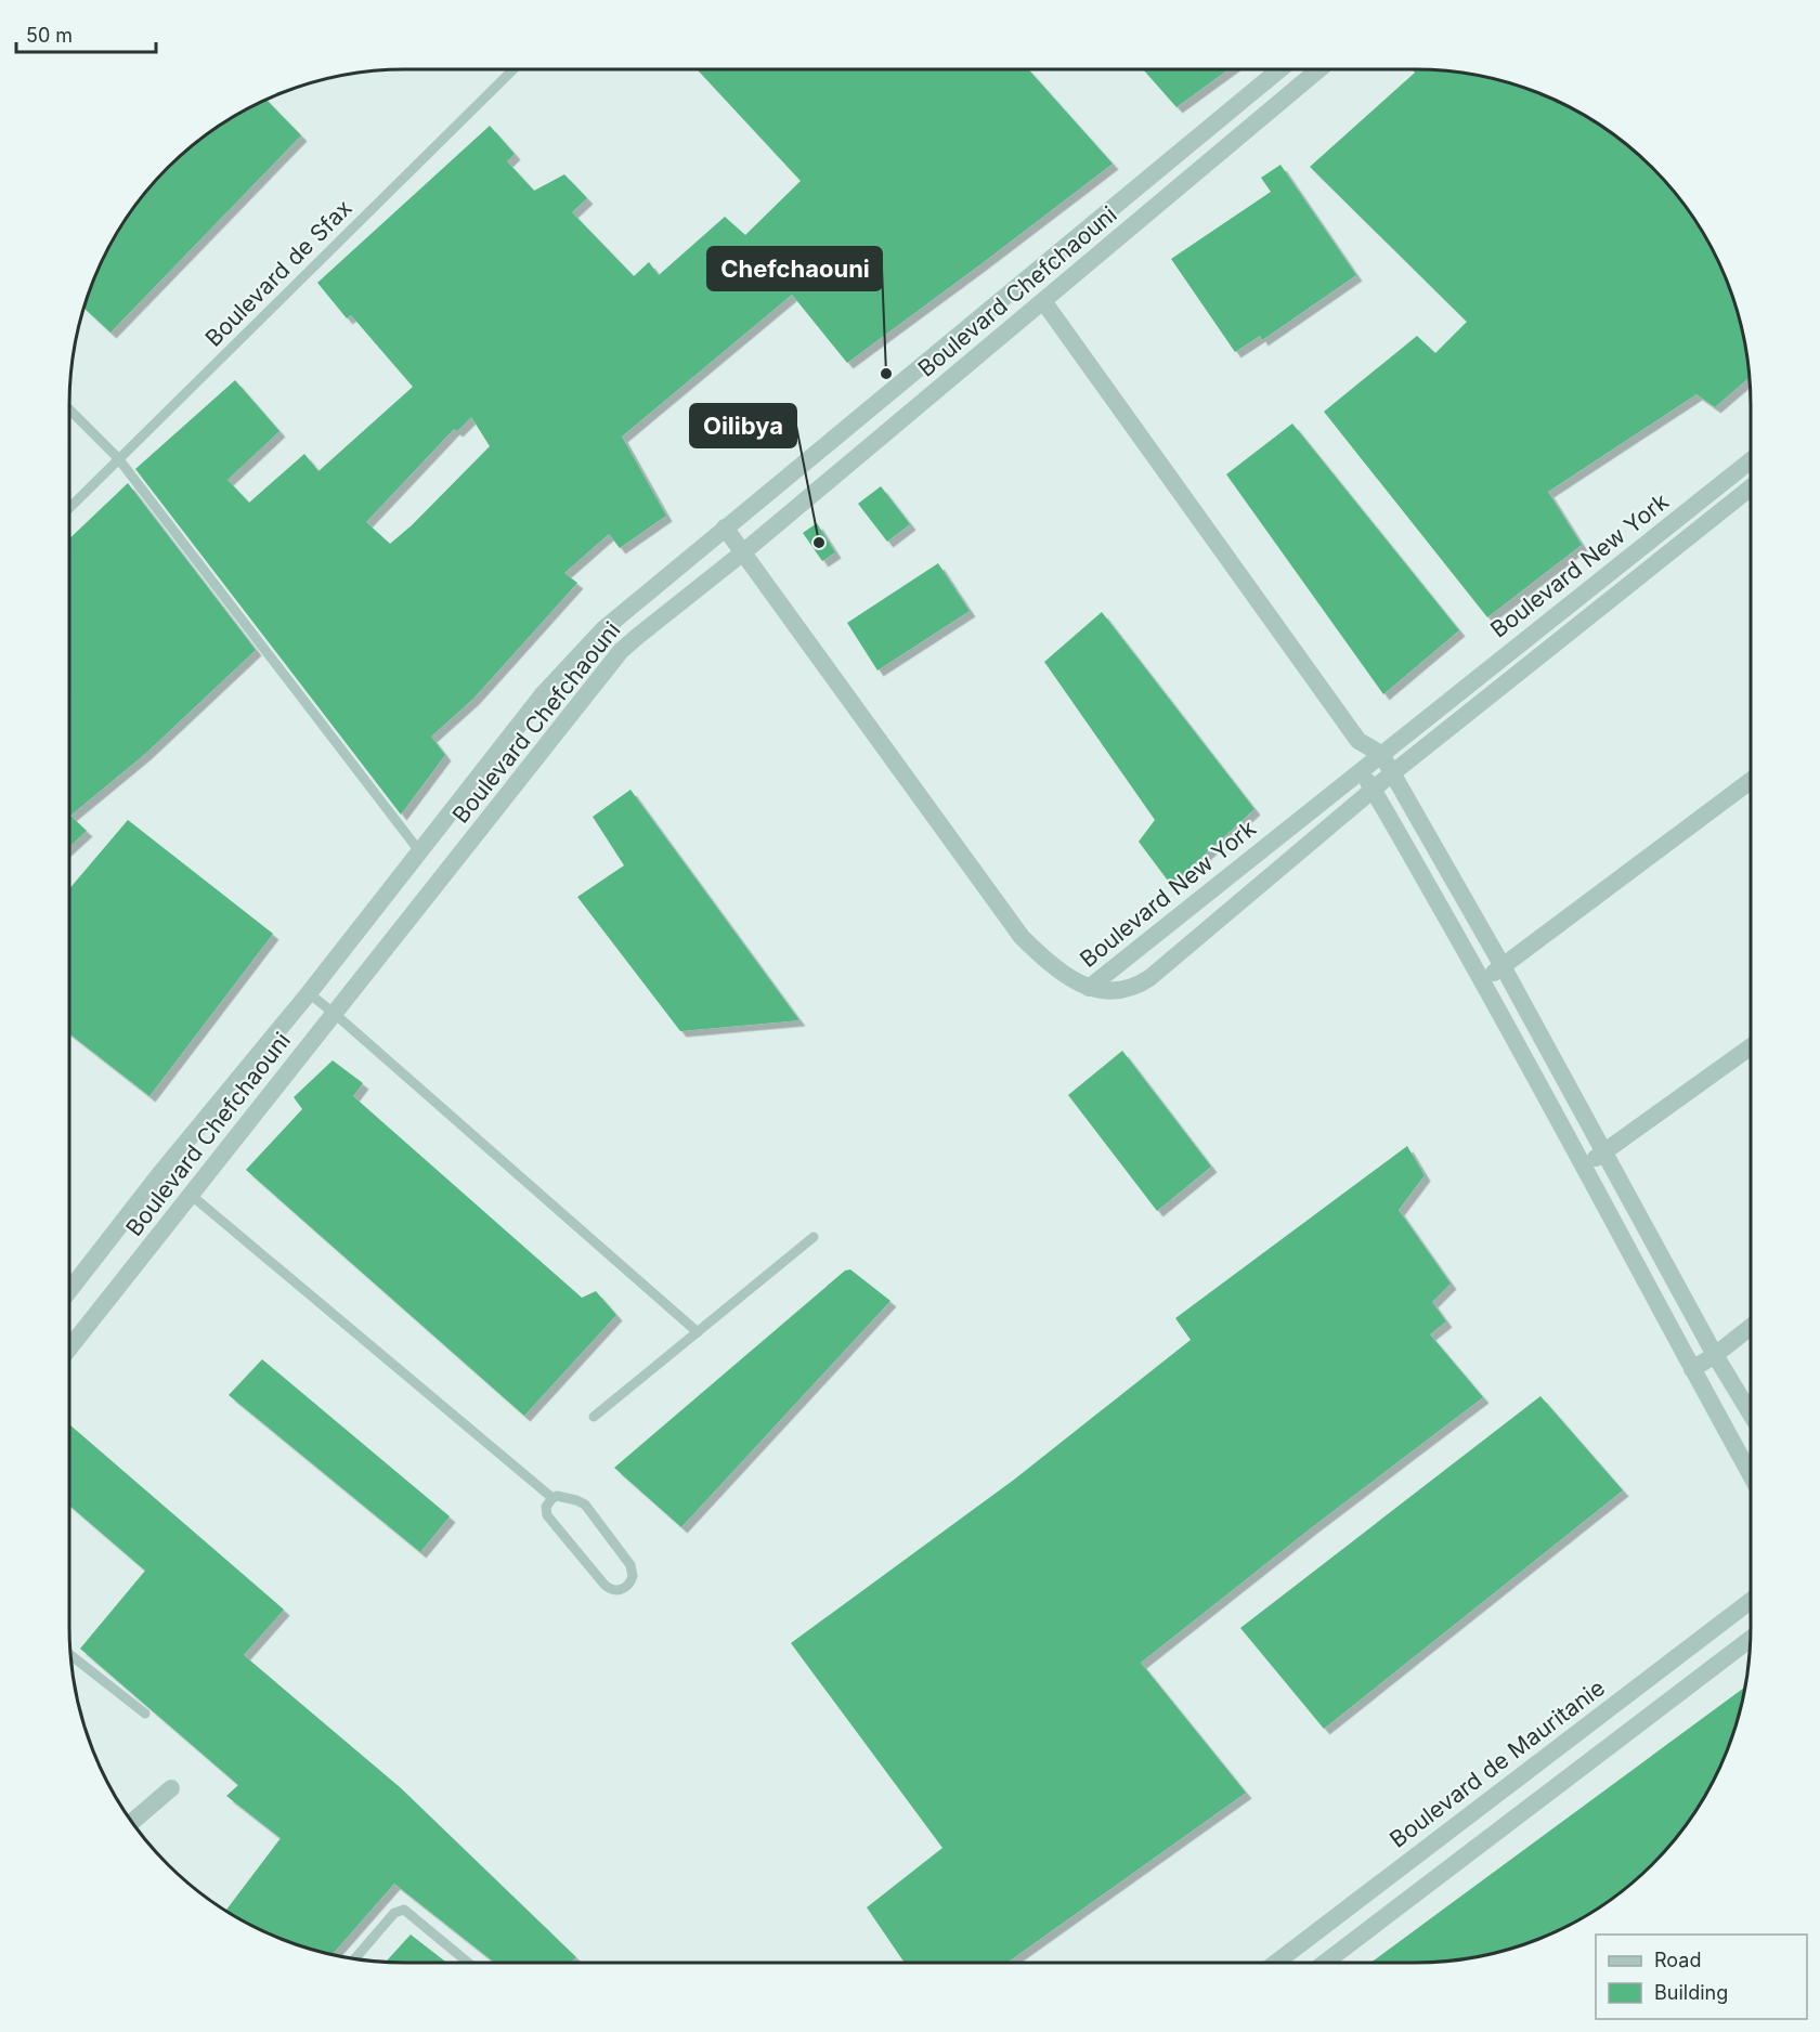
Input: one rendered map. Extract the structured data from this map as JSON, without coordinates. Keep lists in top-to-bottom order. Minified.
{"streets":{"street":["Boulevard Chefchaouni","Boulevard New York","Boulevard de Mauritanie"],"lane":["Boulevard de Sfax"]},"places":["Chefchaouni","Oilibya"],"legend":["Road","Building"],"scale_bar":"50 m"}
